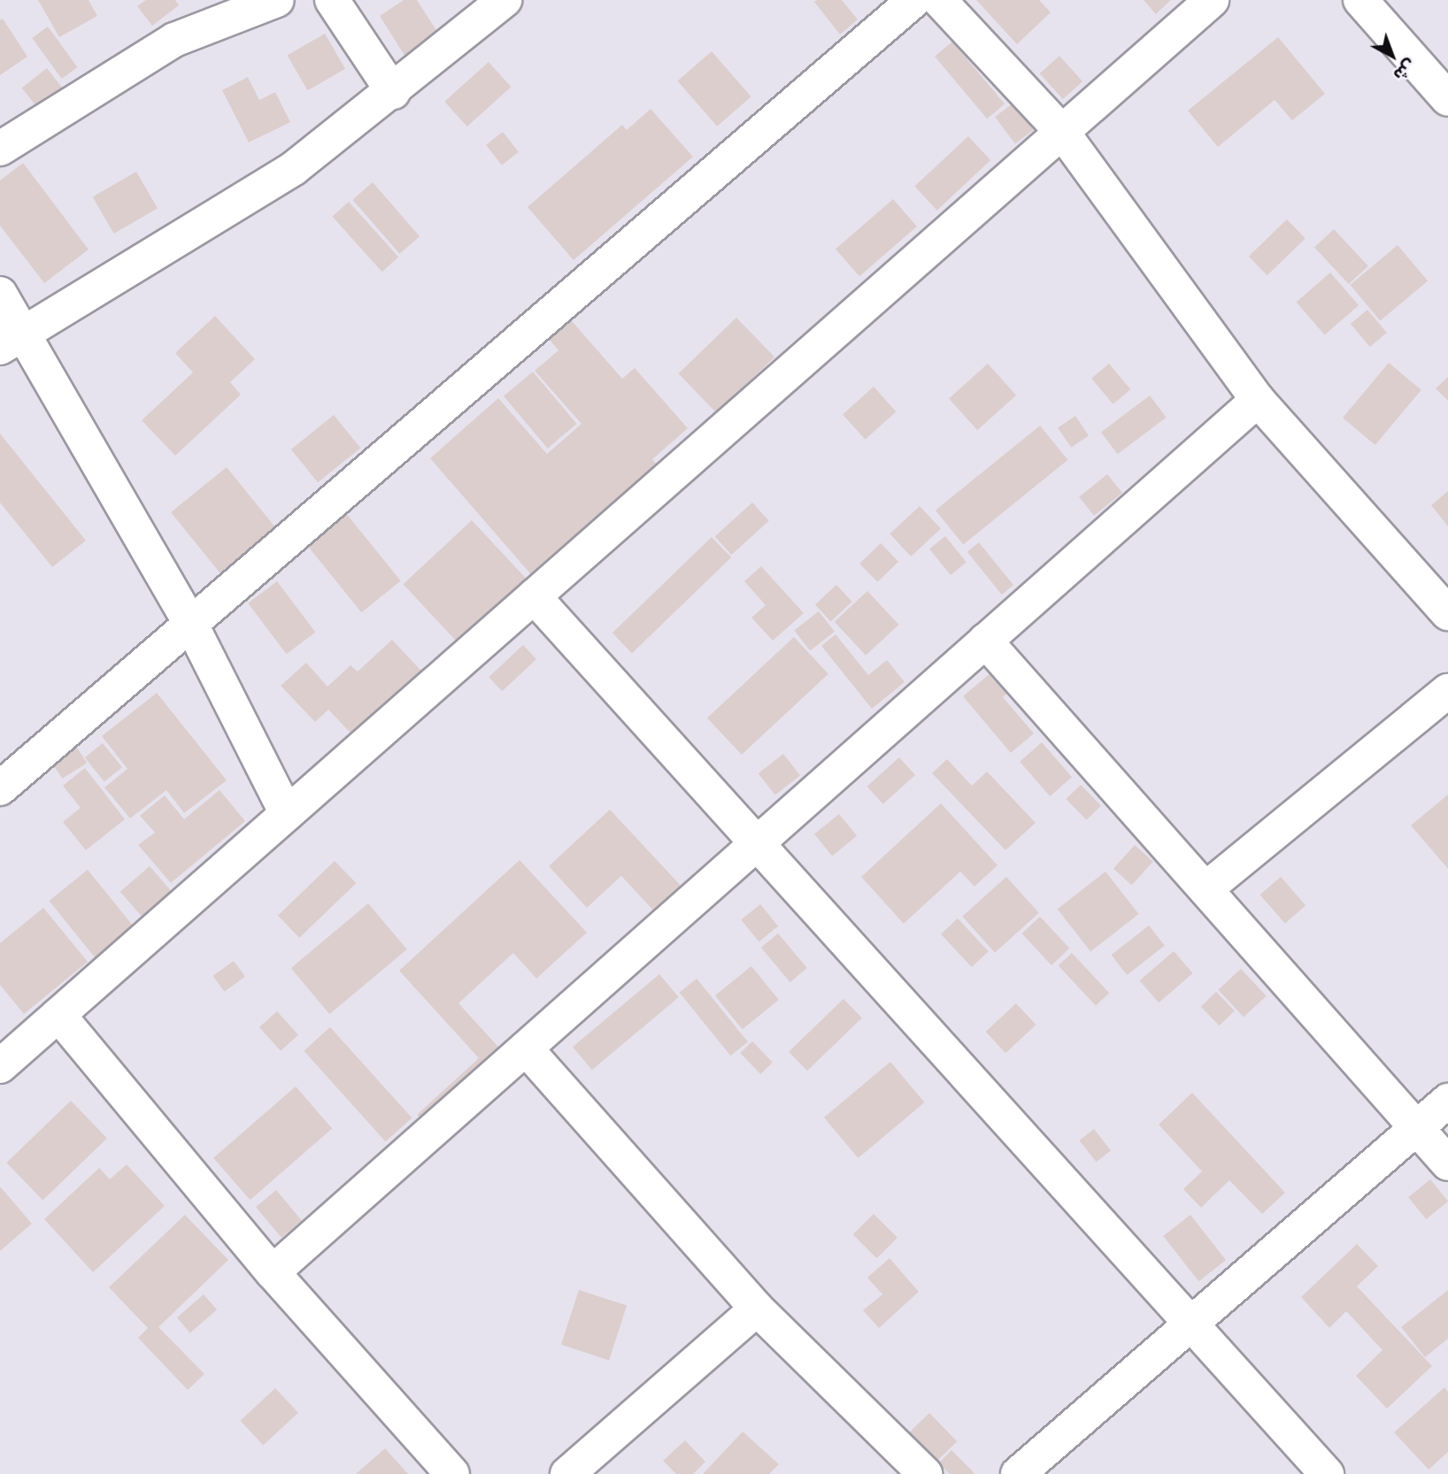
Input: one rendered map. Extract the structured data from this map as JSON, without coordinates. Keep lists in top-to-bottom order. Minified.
{"north":"bottom right"}
